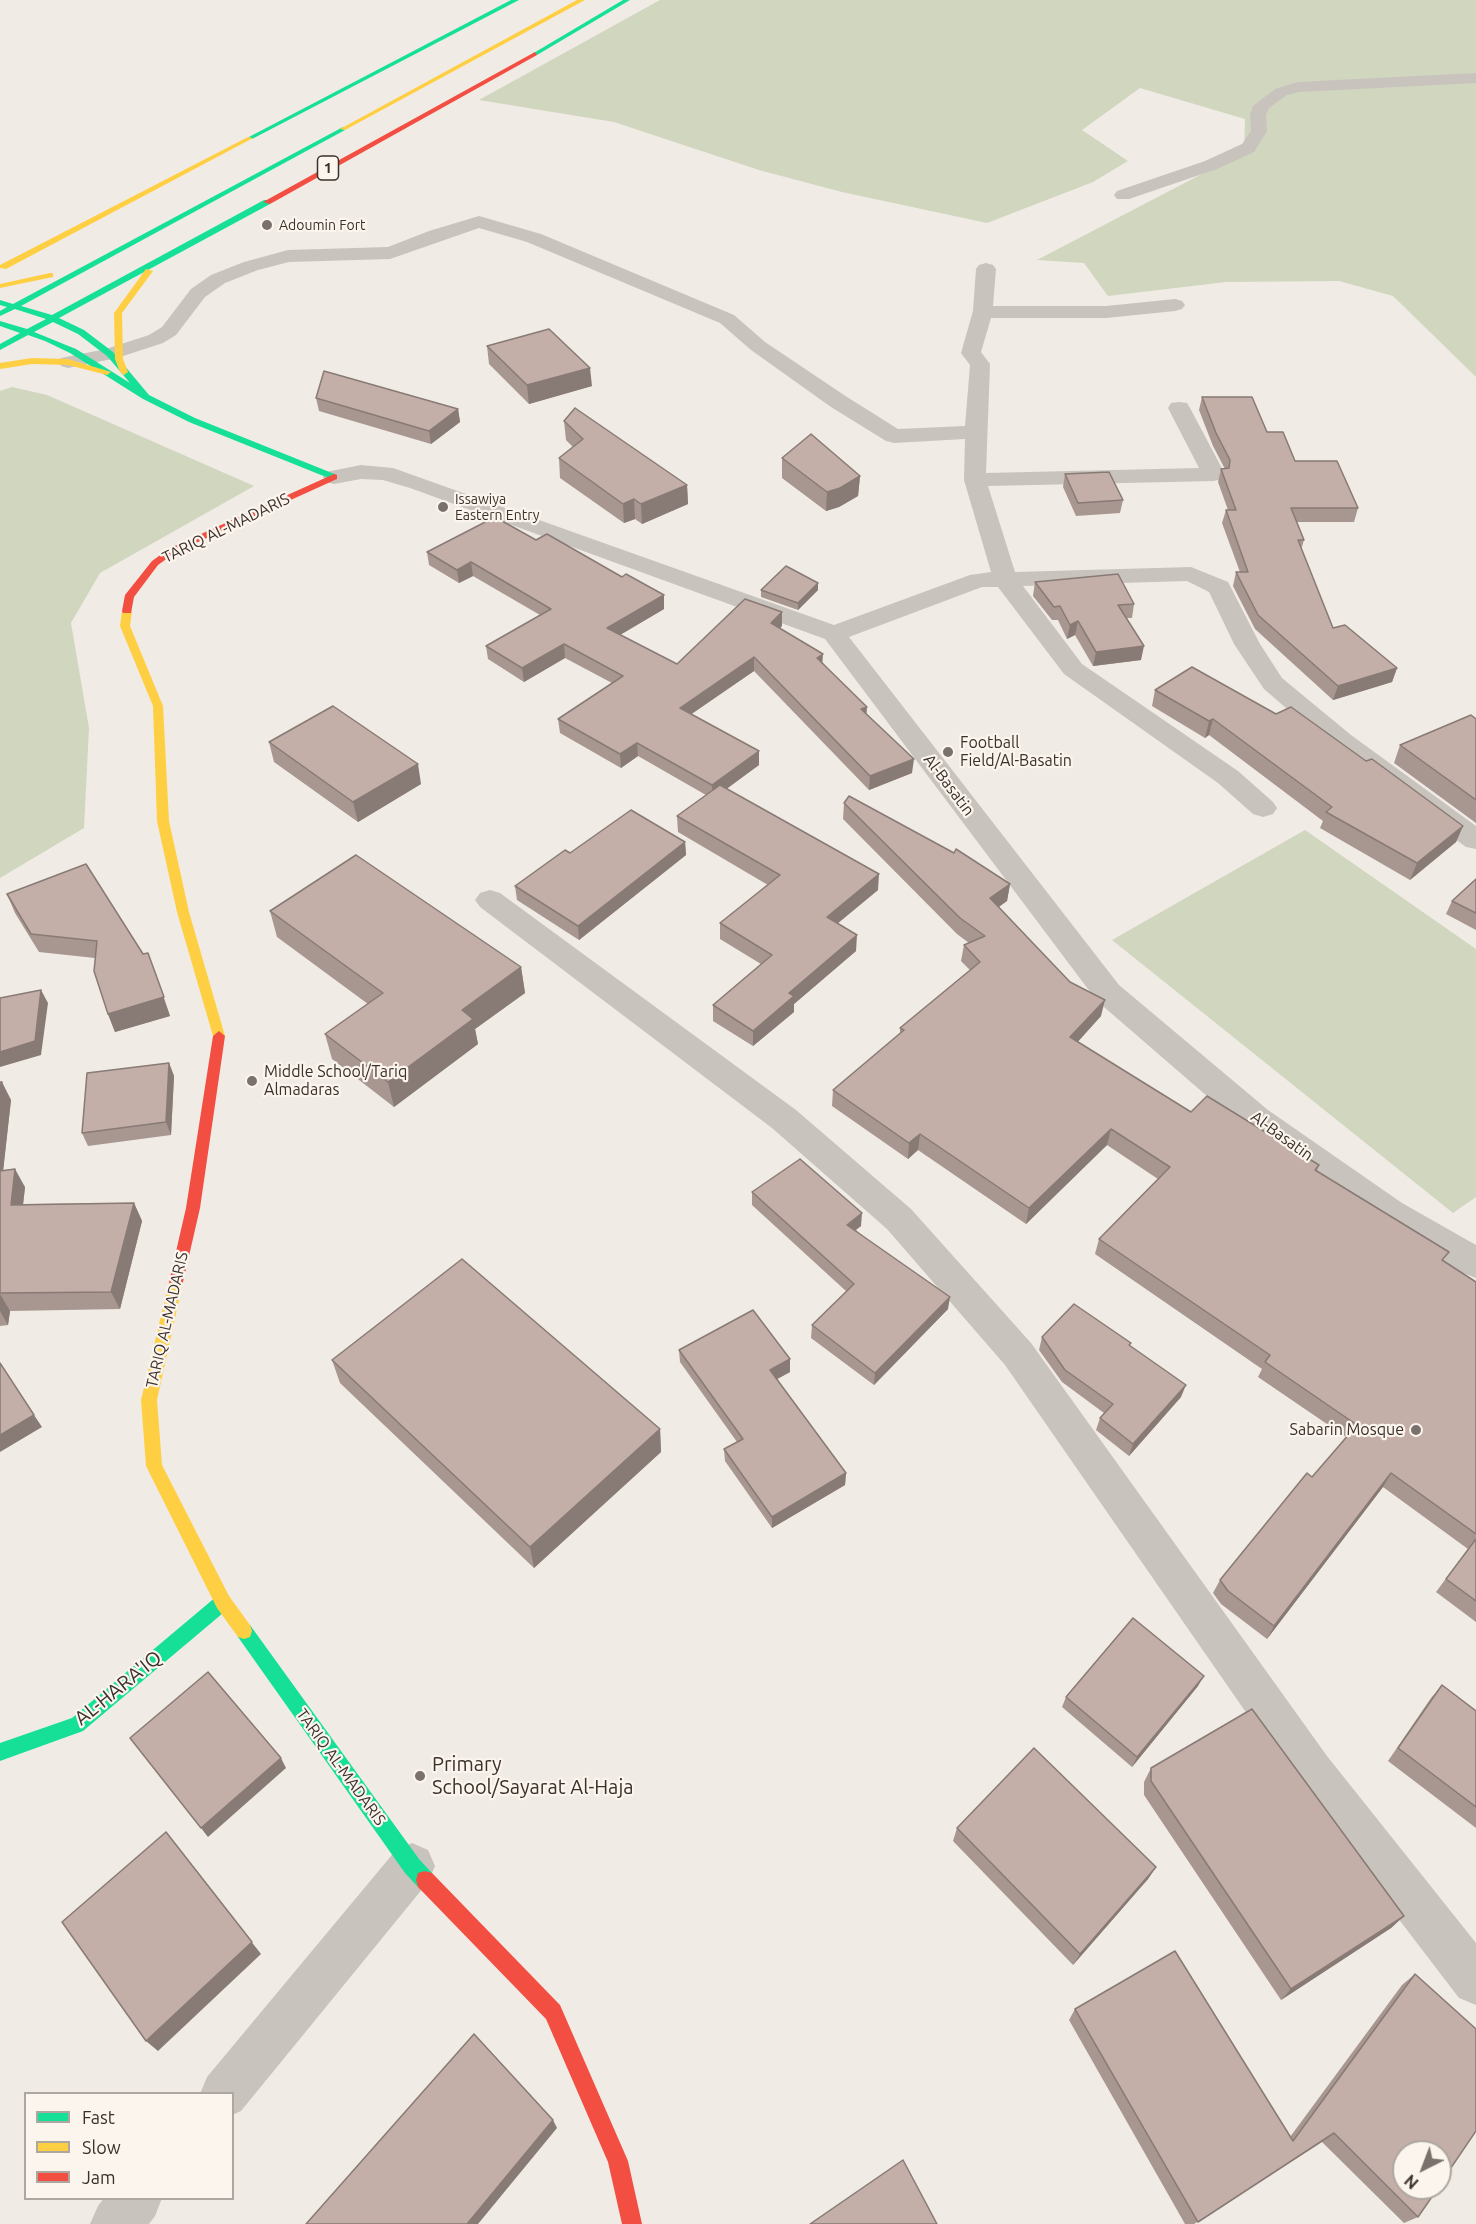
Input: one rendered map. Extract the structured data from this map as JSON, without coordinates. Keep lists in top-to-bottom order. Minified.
{"streets":{"main road":["1","TARIQ AL-MADARIS","AL-HARA'IQ"],"street":["Al-Basatin"]},"crossings":[["TARIQ AL-MADARIS","AL-HARA'IQ"]],"places":["Adoumin Fort","Issawiya Eastern Entry","Football Field/Al-Basatin","Middle School/Tariq Almadaras","Sabarin Mosque","Primary School/Sayarat Al-Haja"],"legend":["Fast","Slow","Jam"],"north":"bottom left"}
